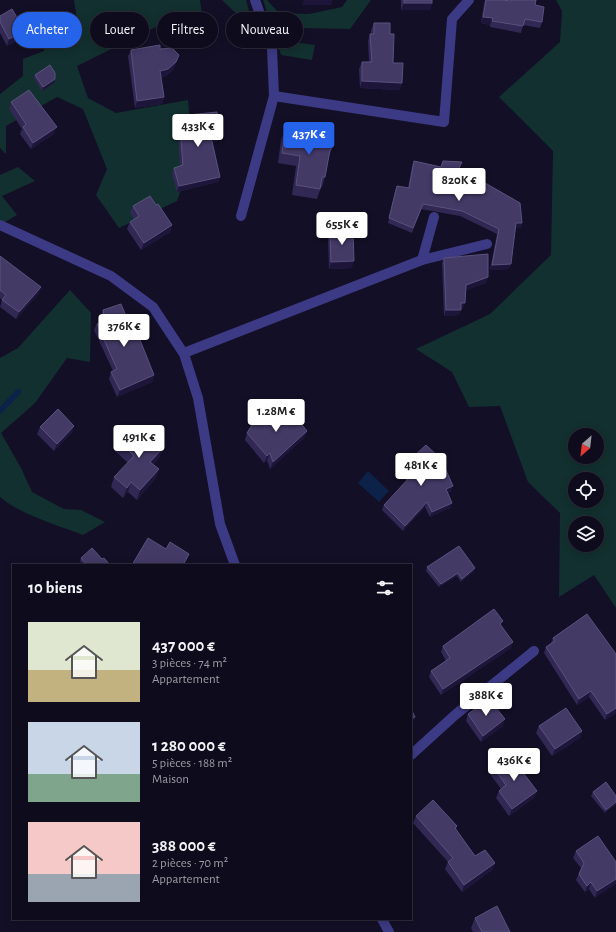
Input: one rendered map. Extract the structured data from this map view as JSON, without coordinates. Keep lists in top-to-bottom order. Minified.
{"north":"bottom left","page":{"chip":["Acheter","Louer","Filtres","Nouveau"],"price":["433K €","437K €","820K €","655K €","376K €","1.28M €","491K €","481K €","388K €","436K €"],"heading":"10 biens","list":[{"name":"437 000 €","note":"3 pièces · 74 m² · Appartement"},{"name":"1 280 000 €","note":"5 pièces · 188 m² · Maison"},{"name":"388 000 €","note":"2 pièces · 70 m² · Appartement"}]}}
